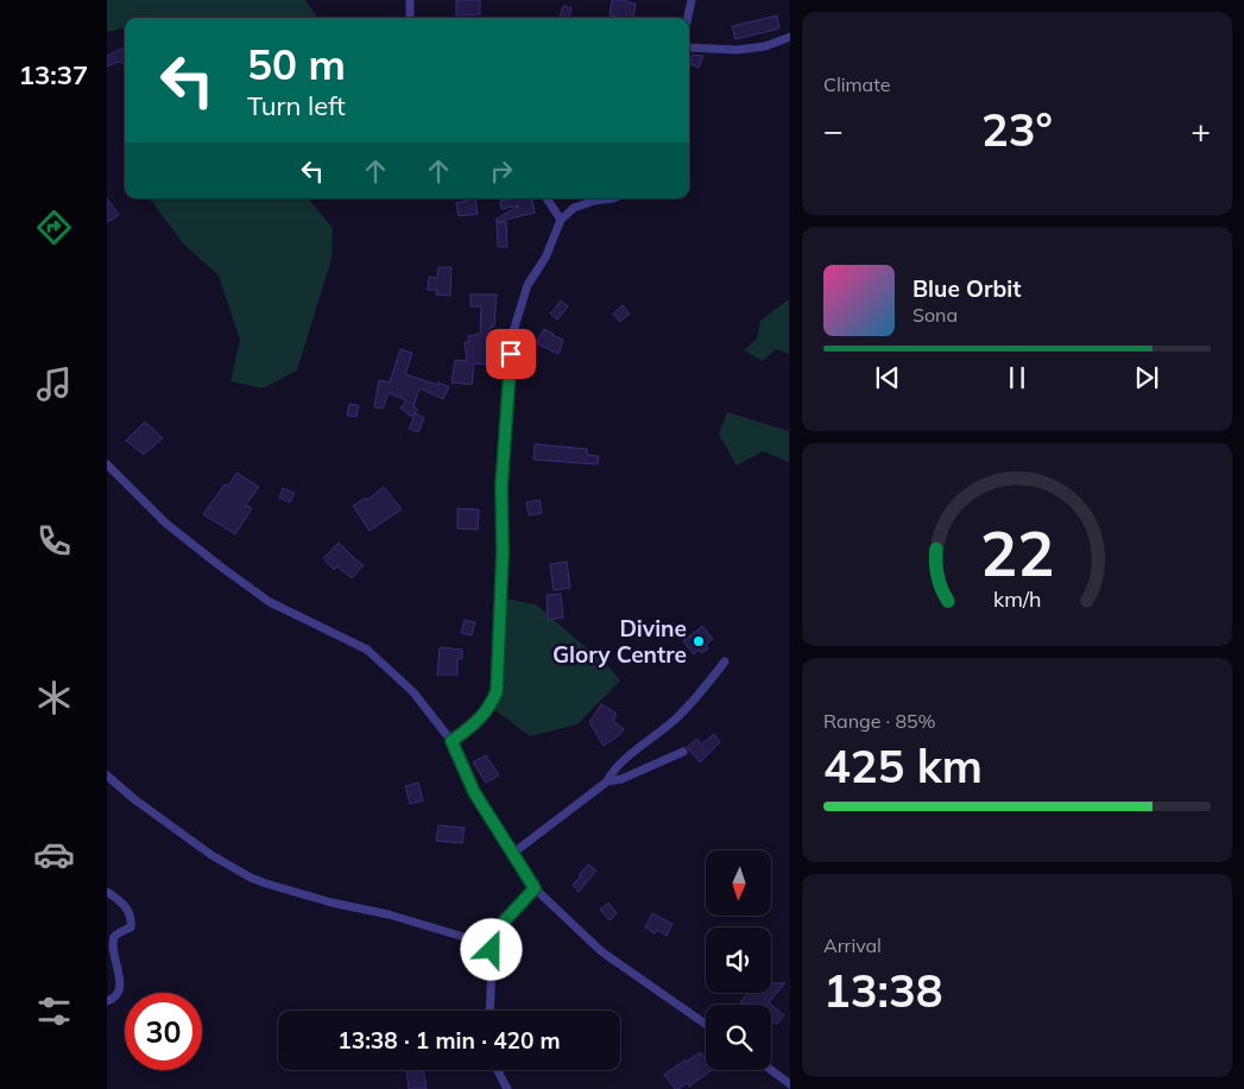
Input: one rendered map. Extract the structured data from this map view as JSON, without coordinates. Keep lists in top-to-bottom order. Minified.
{"places":["Divine Glory Centre"],"north":"bottom","page":{"tabs":"13:37","tile":["Climate",["Range · 85%","425 km"],["Arrival","13:38"]],"turn":["50 m","Turn left"],"heat":["−","23°","+"],"song":["Blue Orbit","Sona"],"limit":"30","trip":"13:38 · 1 min · 420 m","gauge":["22","km/h"]}}
